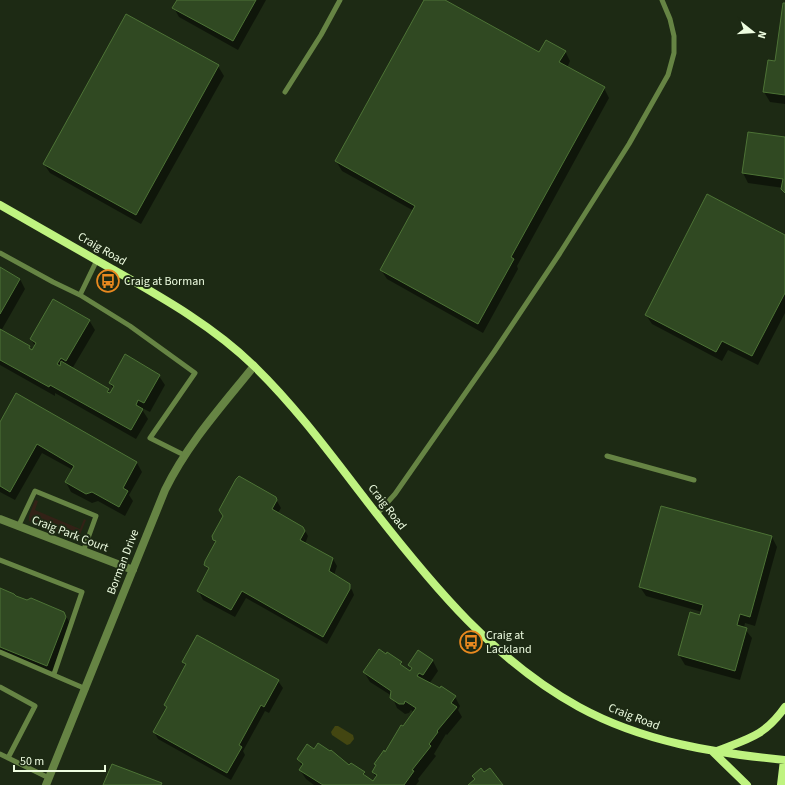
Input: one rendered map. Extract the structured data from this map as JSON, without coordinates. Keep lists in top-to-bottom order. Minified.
{"streets":{"main road":["Craig Road"],"street":["Craig Park Court","Borman Drive"]},"crossings":[["Craig Road","Borman Drive"],["Craig Park Court","Borman Drive"]],"places":{"bus stop":["Craig at Borman","Craig at Lackland"]},"scale_bar":"50 m","north":"right"}
